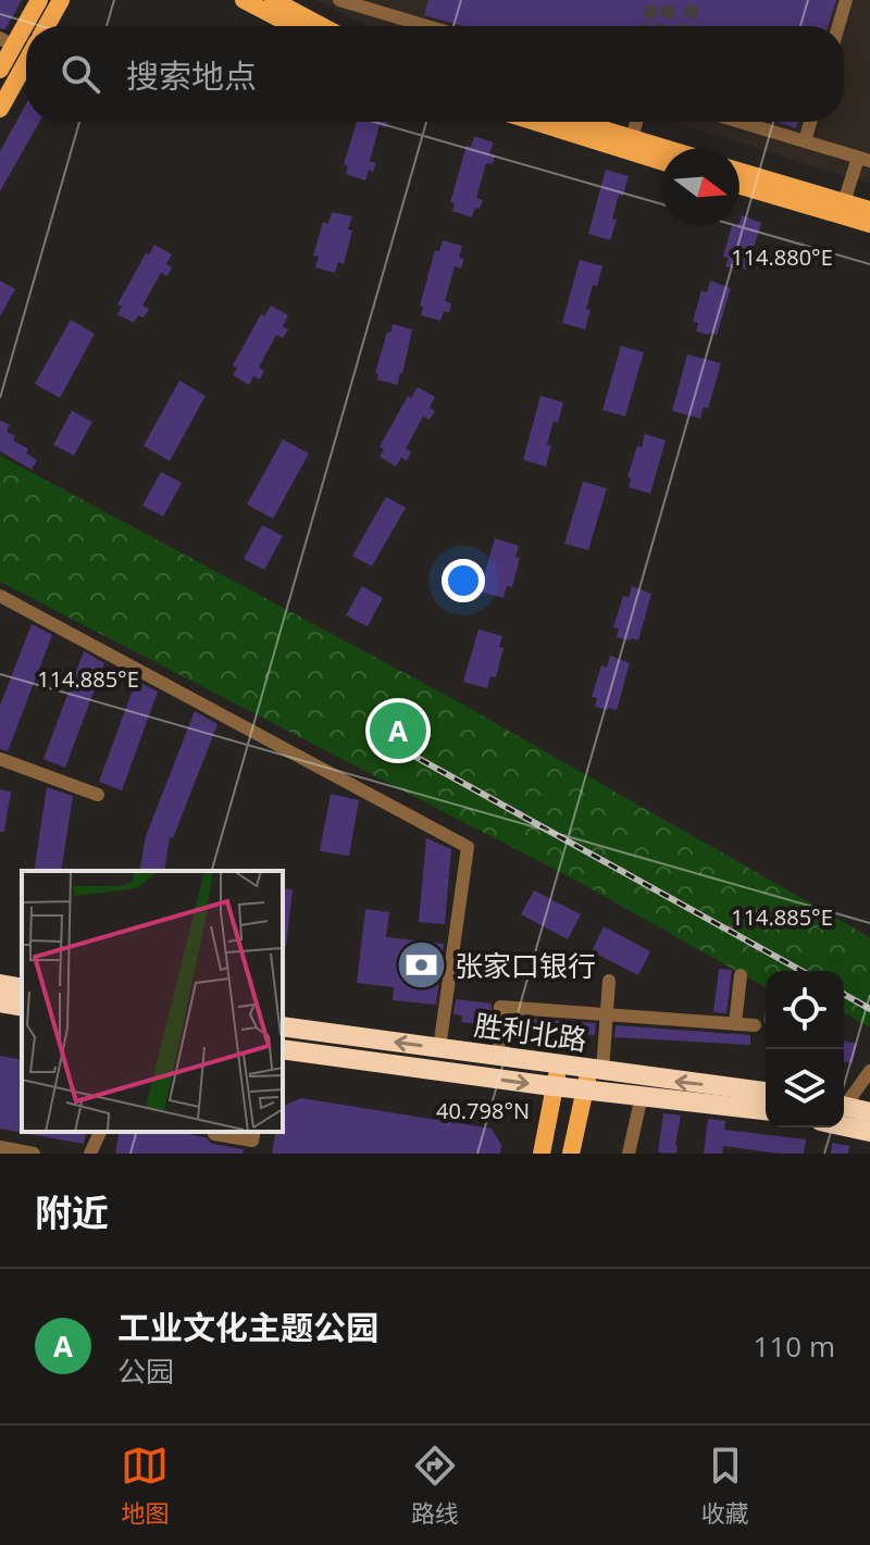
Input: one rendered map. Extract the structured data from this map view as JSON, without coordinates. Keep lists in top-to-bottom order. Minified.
{"streets":{"highway":["胜利北路"]},"places":{"bank":["张家口银行"]},"north":"right","page":{"search":"搜索地点","pins":"A","heading":"附近","list":[{"mark":"A","name":"工业文化主题公园","note":"公园","value":"110 m"}],"nav":["地图","路线","收藏"]},"coordinates":["114.880°E","114.885°E","40.798°N"]}
